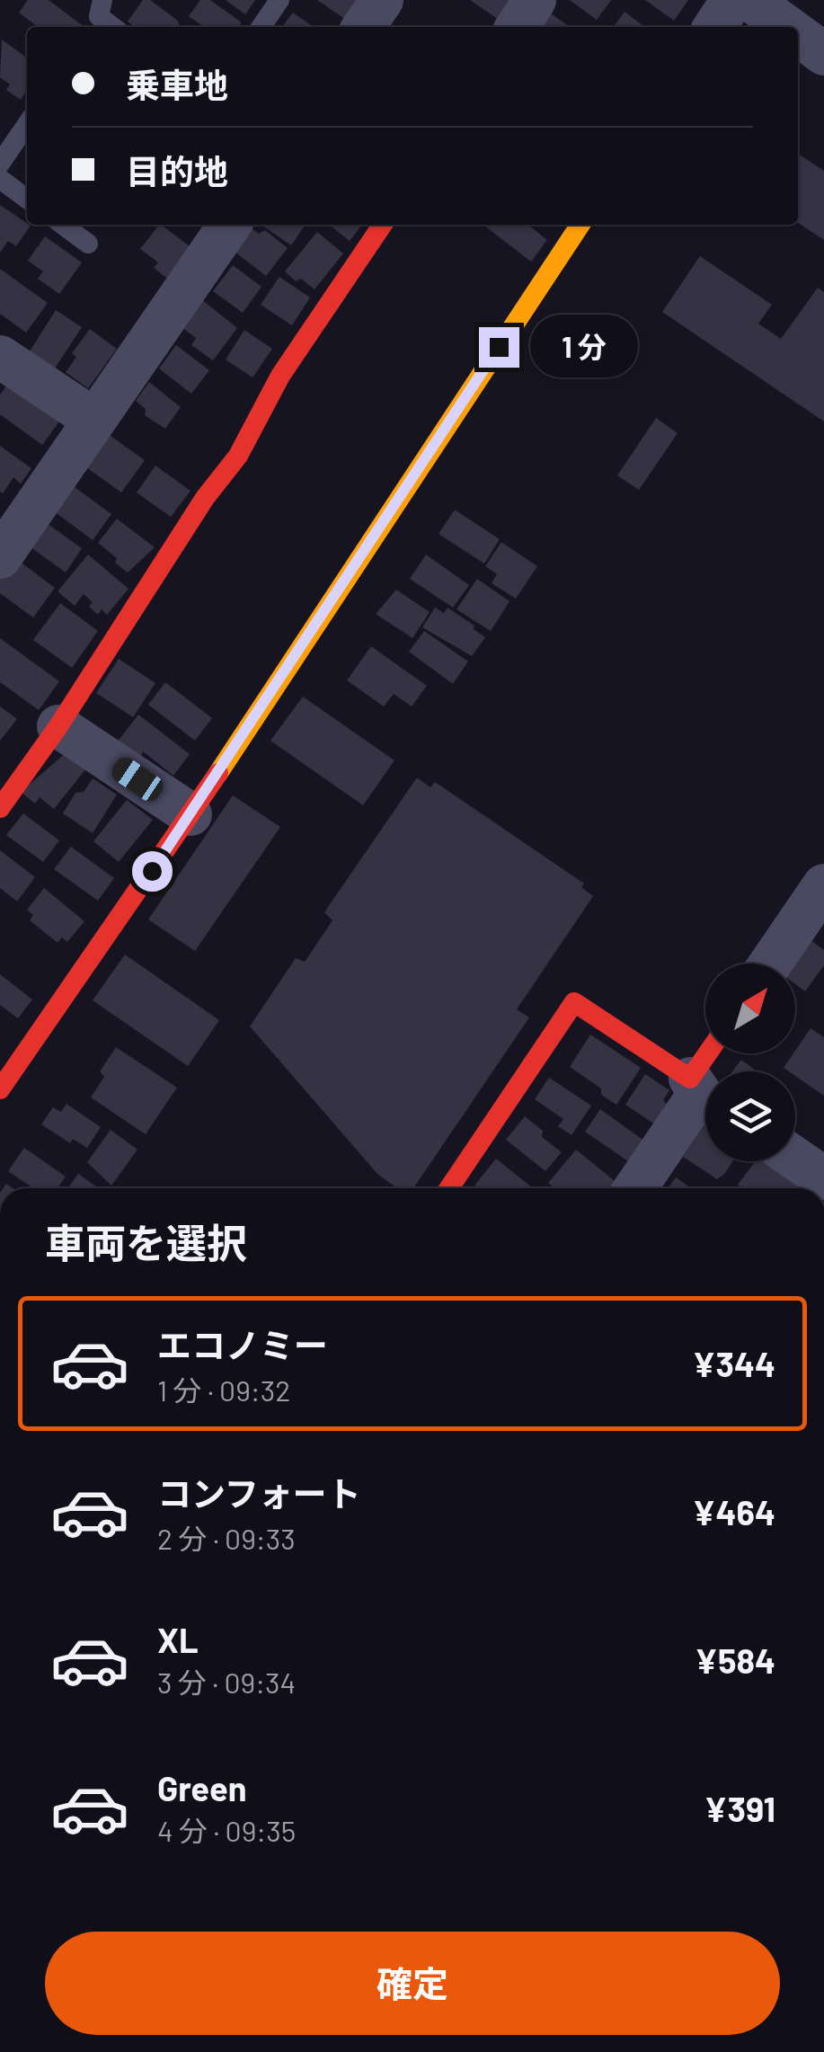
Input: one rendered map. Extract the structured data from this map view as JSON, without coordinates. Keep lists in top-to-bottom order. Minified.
{"north":"top right","page":{"banner":["乗車地","目的地"],"bubble":"1 分","heading":"車両を選択","list":[{"name":"エコノミー","note":"1 分 · 09:32","value":"¥344"},{"name":"コンフォート","note":"2 分 · 09:33","value":"¥464"},{"name":"XL","note":"3 分 · 09:34","value":"¥584"},{"name":"Green","note":"4 分 · 09:35","value":"¥391"}],"buttons":"確定"}}
